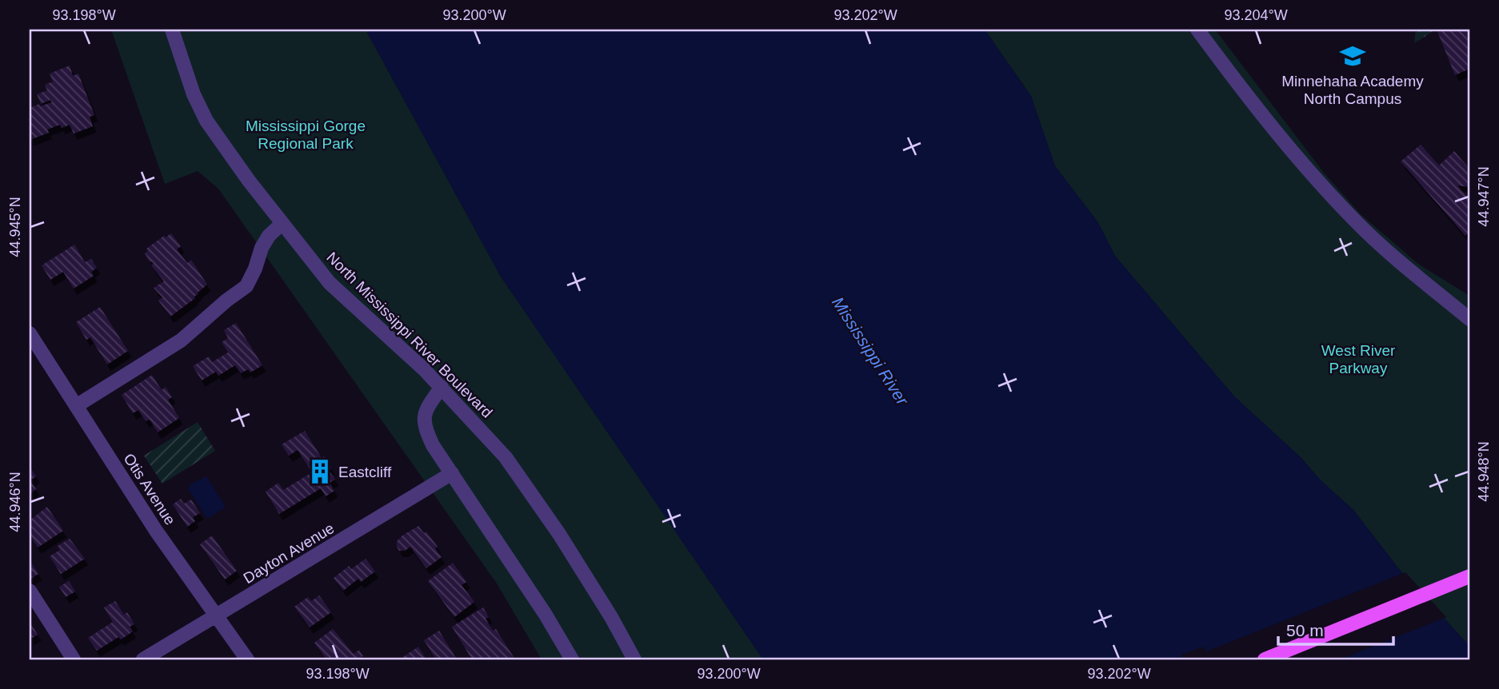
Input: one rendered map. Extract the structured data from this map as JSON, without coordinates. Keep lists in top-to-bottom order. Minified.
{"streets":{"street":["North Mississippi River Boulevard","Otis Avenue","Dayton Avenue"]},"crossings":[["Otis Avenue","Dayton Avenue"]],"water":["Mississippi River"],"parks":["Mississippi Gorge Regional Park","West River Parkway"],"places":{"school or university":["Minnehaha Academy North Campus"],"building":["Eastcliff"]},"scale_bar":"50 m","coordinates":["93.198°W","93.200°W","93.202°W","93.204°W","44.947°N","44.945°N","44.948°N","44.946°N"]}
